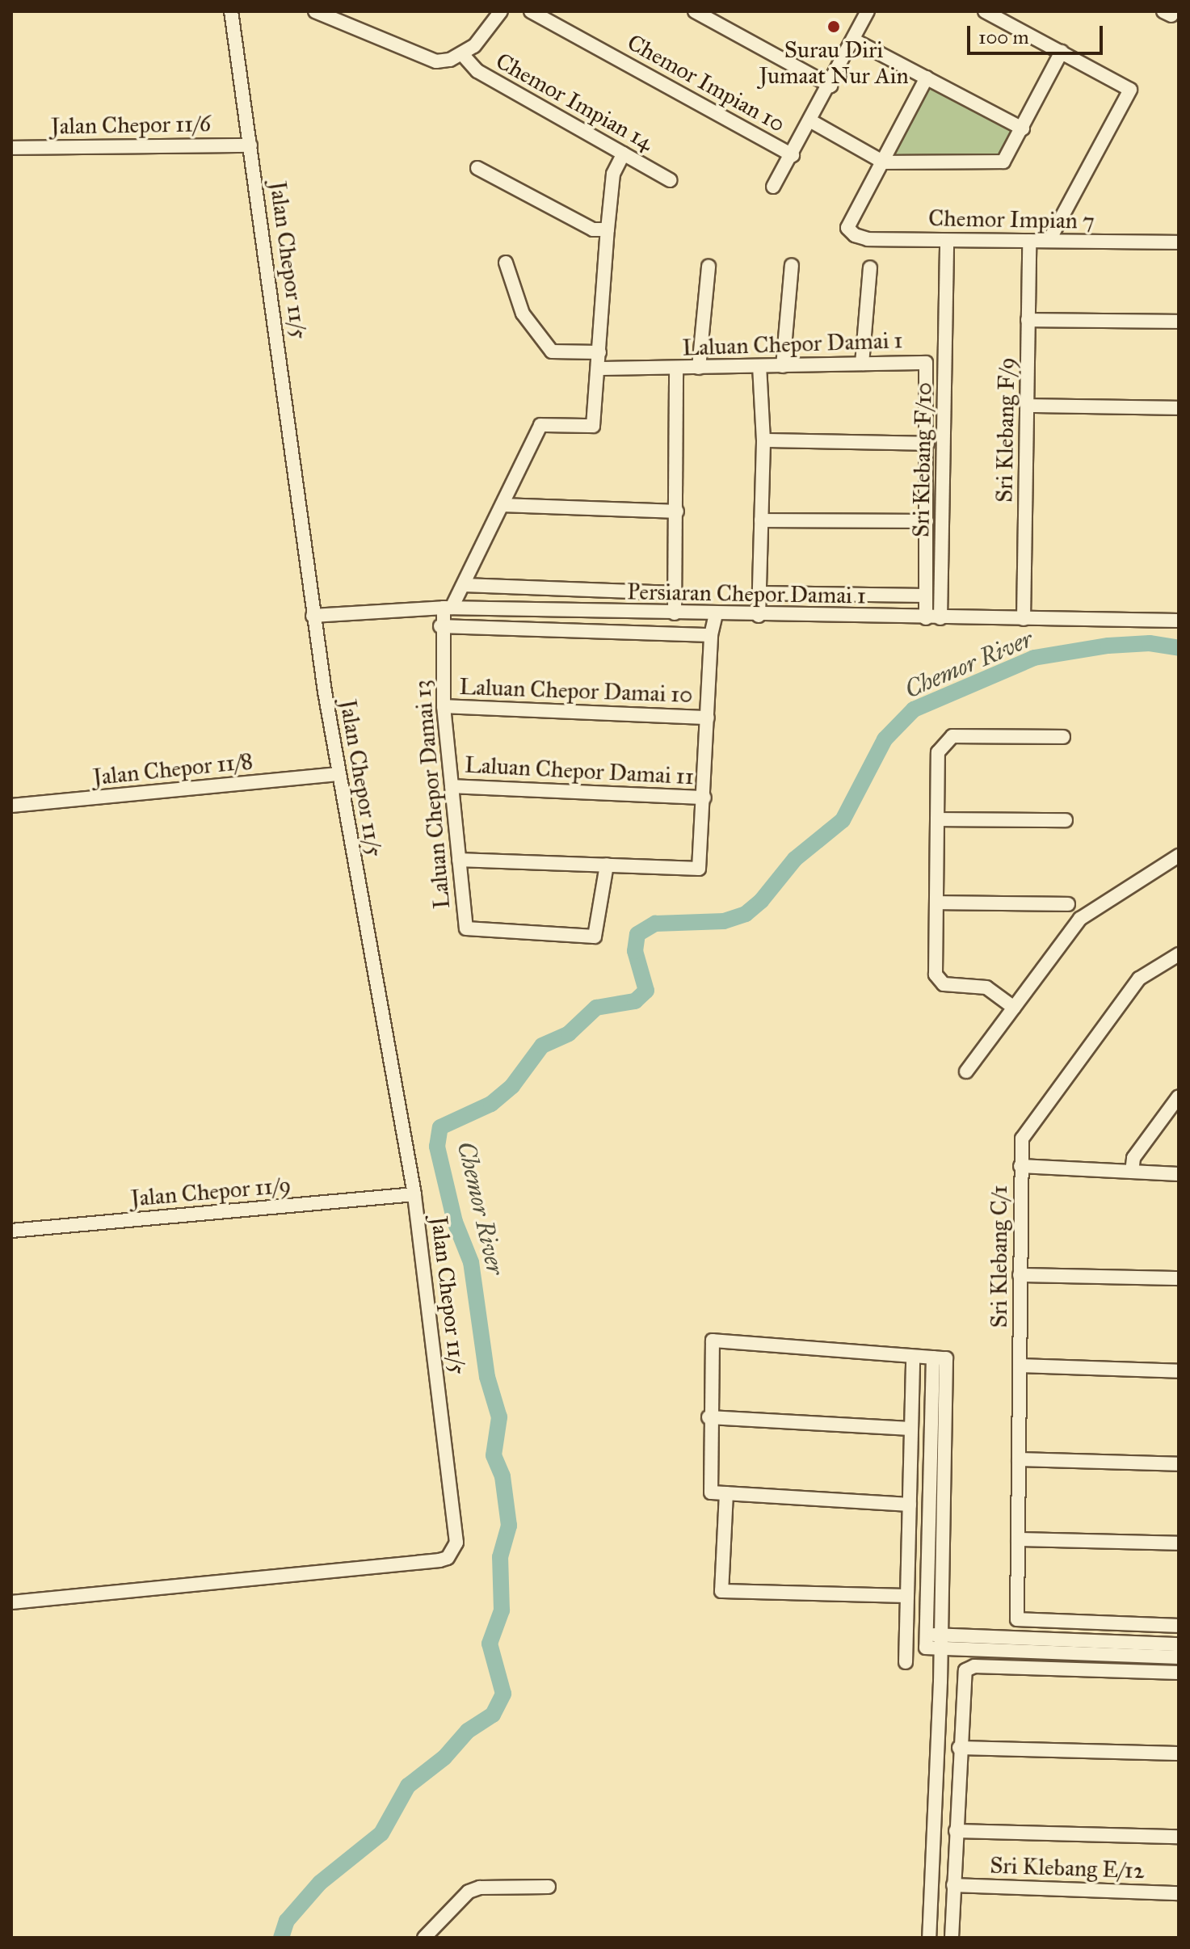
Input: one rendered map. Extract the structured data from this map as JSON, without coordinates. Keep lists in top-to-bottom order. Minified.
{"streets":{"street":["Chemor Impian 10","Chemor Impian 14","Jalan Chepor 11/6","Chemor Impian 7","Jalan Chepor 11/5","Laluan Chepor Damai 1","Sri Klebang F/9","Sri Klebang F/10","Persiaran Chepor Damai 1","Laluan Chepor Damai 10","Jalan Chepor 11/8","Laluan Chepor Damai 11","Laluan Chepor Damai 13","Jalan Chepor 11/9","Sri Klebang C/1","Sri Klebang E/12"]},"crossings":[["Jalan Chepor 11/6","Jalan Chepor 11/5"],["Chemor Impian 7","Sri Klebang F/9"],["Chemor Impian 7","Sri Klebang F/10"],["Jalan Chepor 11/5","Persiaran Chepor Damai 1"],["Jalan Chepor 11/5","Jalan Chepor 11/8"],["Jalan Chepor 11/5","Jalan Chepor 11/9"],["Laluan Chepor Damai 1","Persiaran Chepor Damai 1"],["Sri Klebang F/9","Persiaran Chepor Damai 1"],["Sri Klebang F/10","Persiaran Chepor Damai 1"],["Persiaran Chepor Damai 1","Laluan Chepor Damai 13"],["Laluan Chepor Damai 10","Laluan Chepor Damai 13"],["Laluan Chepor Damai 11","Laluan Chepor Damai 13"]],"water":["Chemor River"],"places":["Surau Diri Jumaat Nur Ain"],"scale_bar":"100 m"}
